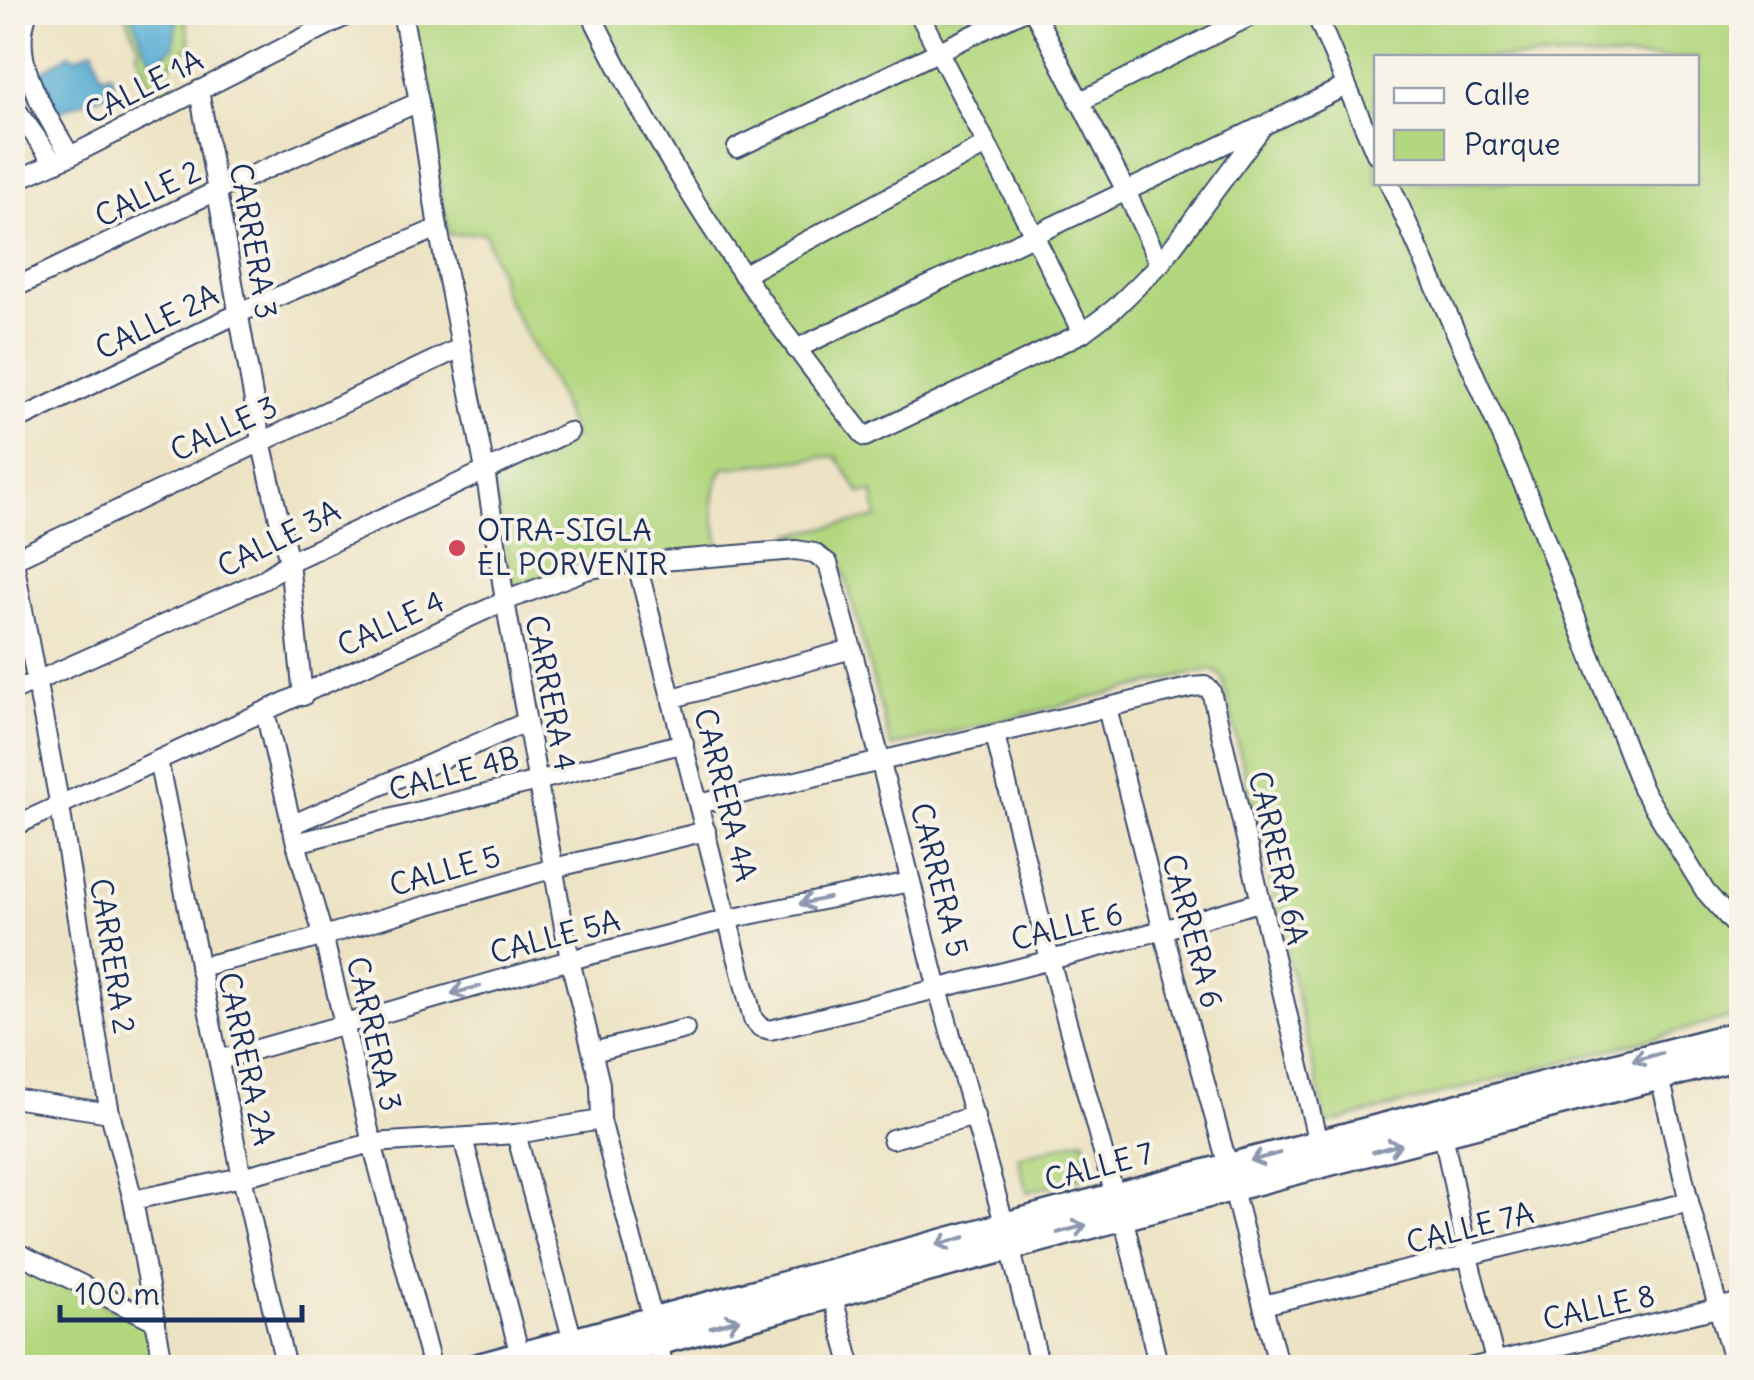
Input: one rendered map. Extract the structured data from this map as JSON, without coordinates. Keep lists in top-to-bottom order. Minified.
{"streets":{"main road":["CALLE 7"],"street":["CALLE 1A","CALLE 2","CARRERA 3","CALLE 2A","CALLE 3","CALLE 3A","CALLE 4","CARRERA 4","CALLE 4B","CARRERA 4A","CARRERA 6A","CALLE 5","CARRERA 5","CALLE 6","CARRERA 6","CALLE 5A","CARRERA 2","CARRERA 2A","CALLE 7A","CALLE 8"]},"crossings":[["CALLE 1A","CARRERA 3"],["CALLE 2","CARRERA 3"],["CALLE 2","CARRERA 4"],["CARRERA 3","CALLE 2A"],["CARRERA 3","CALLE 3"],["CARRERA 3","CALLE 3A"],["CARRERA 3","CALLE 4"],["CARRERA 3","CALLE 4B"],["CARRERA 3","CALLE 5"],["CARRERA 3","CALLE 5A"],["CALLE 2A","CARRERA 4"],["CALLE 3","CARRERA 4"],["CALLE 3","CARRERA 2"],["CALLE 3A","CARRERA 4"],["CALLE 3A","CARRERA 2"],["CALLE 4","CARRERA 4"],["CALLE 4","CARRERA 4A"],["CALLE 4","CARRERA 5"],["CALLE 4","CARRERA 2"],["CALLE 4","CARRERA 2A"],["CARRERA 4","CALLE 4B"],["CARRERA 4","CALLE 5"],["CARRERA 4","CALLE 5A"],["CARRERA 4","CALLE 7"],["CALLE 4B","CARRERA 4A"],["CARRERA 4A","CALLE 5"],["CARRERA 4A","CALLE 6"],["CARRERA 4A","CALLE 5A"],["CARRERA 6A","CALLE 6"],["CARRERA 6A","CARRERA 6"],["CARRERA 6A","CALLE 7"],["CALLE 5","CARRERA 2A"],["CARRERA 5","CALLE 6"],["CARRERA 5","CALLE 5A"],["CARRERA 5","CALLE 7"],["CALLE 6","CARRERA 6"],["CARRERA 6","CALLE 7"],["CARRERA 6","CALLE 7A"],["CALLE 5A","CARRERA 2A"]],"places":["OTRA-SIGLA EL PORVENIR"],"legend":["Calle","Parque"],"scale_bar":"100 m"}
